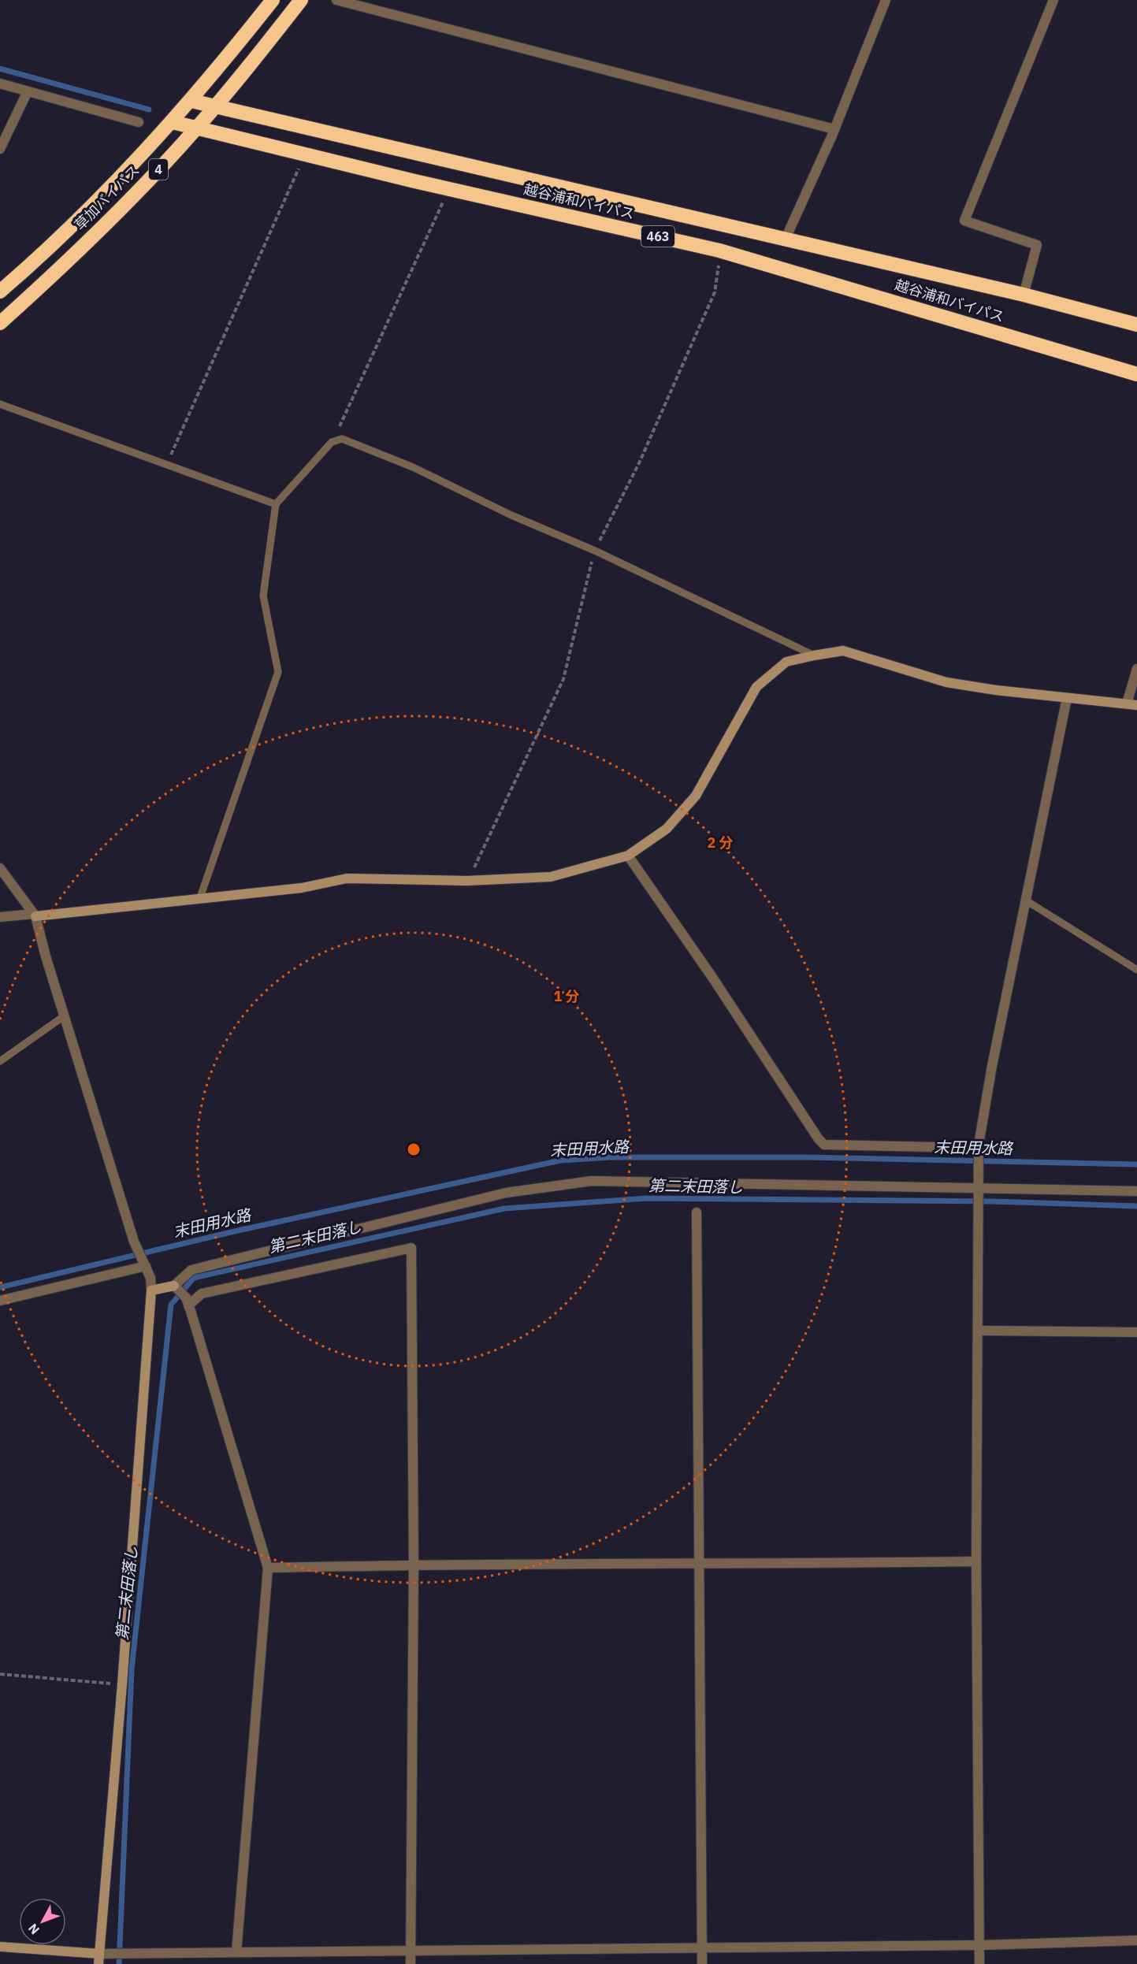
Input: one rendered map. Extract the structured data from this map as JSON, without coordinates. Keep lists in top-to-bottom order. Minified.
{"streets":{"highway":["4","草加バイパス","越谷浦和バイパス","463"]},"crossings":[["草加バイパス","越谷浦和バイパス"]],"water":["末田用水路","第二末田落し"],"north":"bottom left","rings":["2 分","1 分"]}
